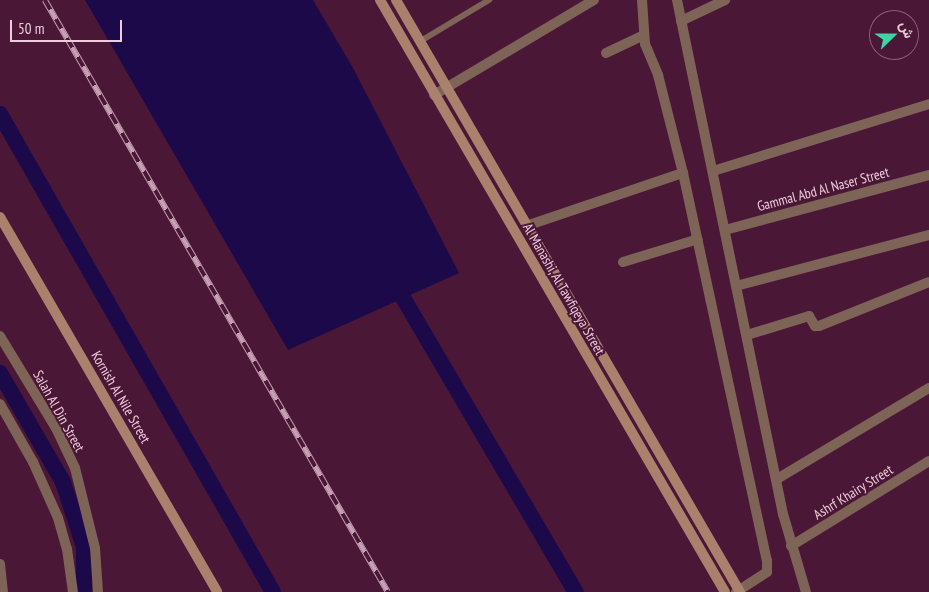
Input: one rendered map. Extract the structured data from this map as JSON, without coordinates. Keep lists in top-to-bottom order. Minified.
{"streets":{"main road":["Al Manashi, Al Tawfiqeya Street","Kornish Al Nile Street"],"street":["Gammal Abd Al Naser Street","Salah Al Din Street","Ashrf Khairy Street"]},"scale_bar":"50 m","north":"right"}
